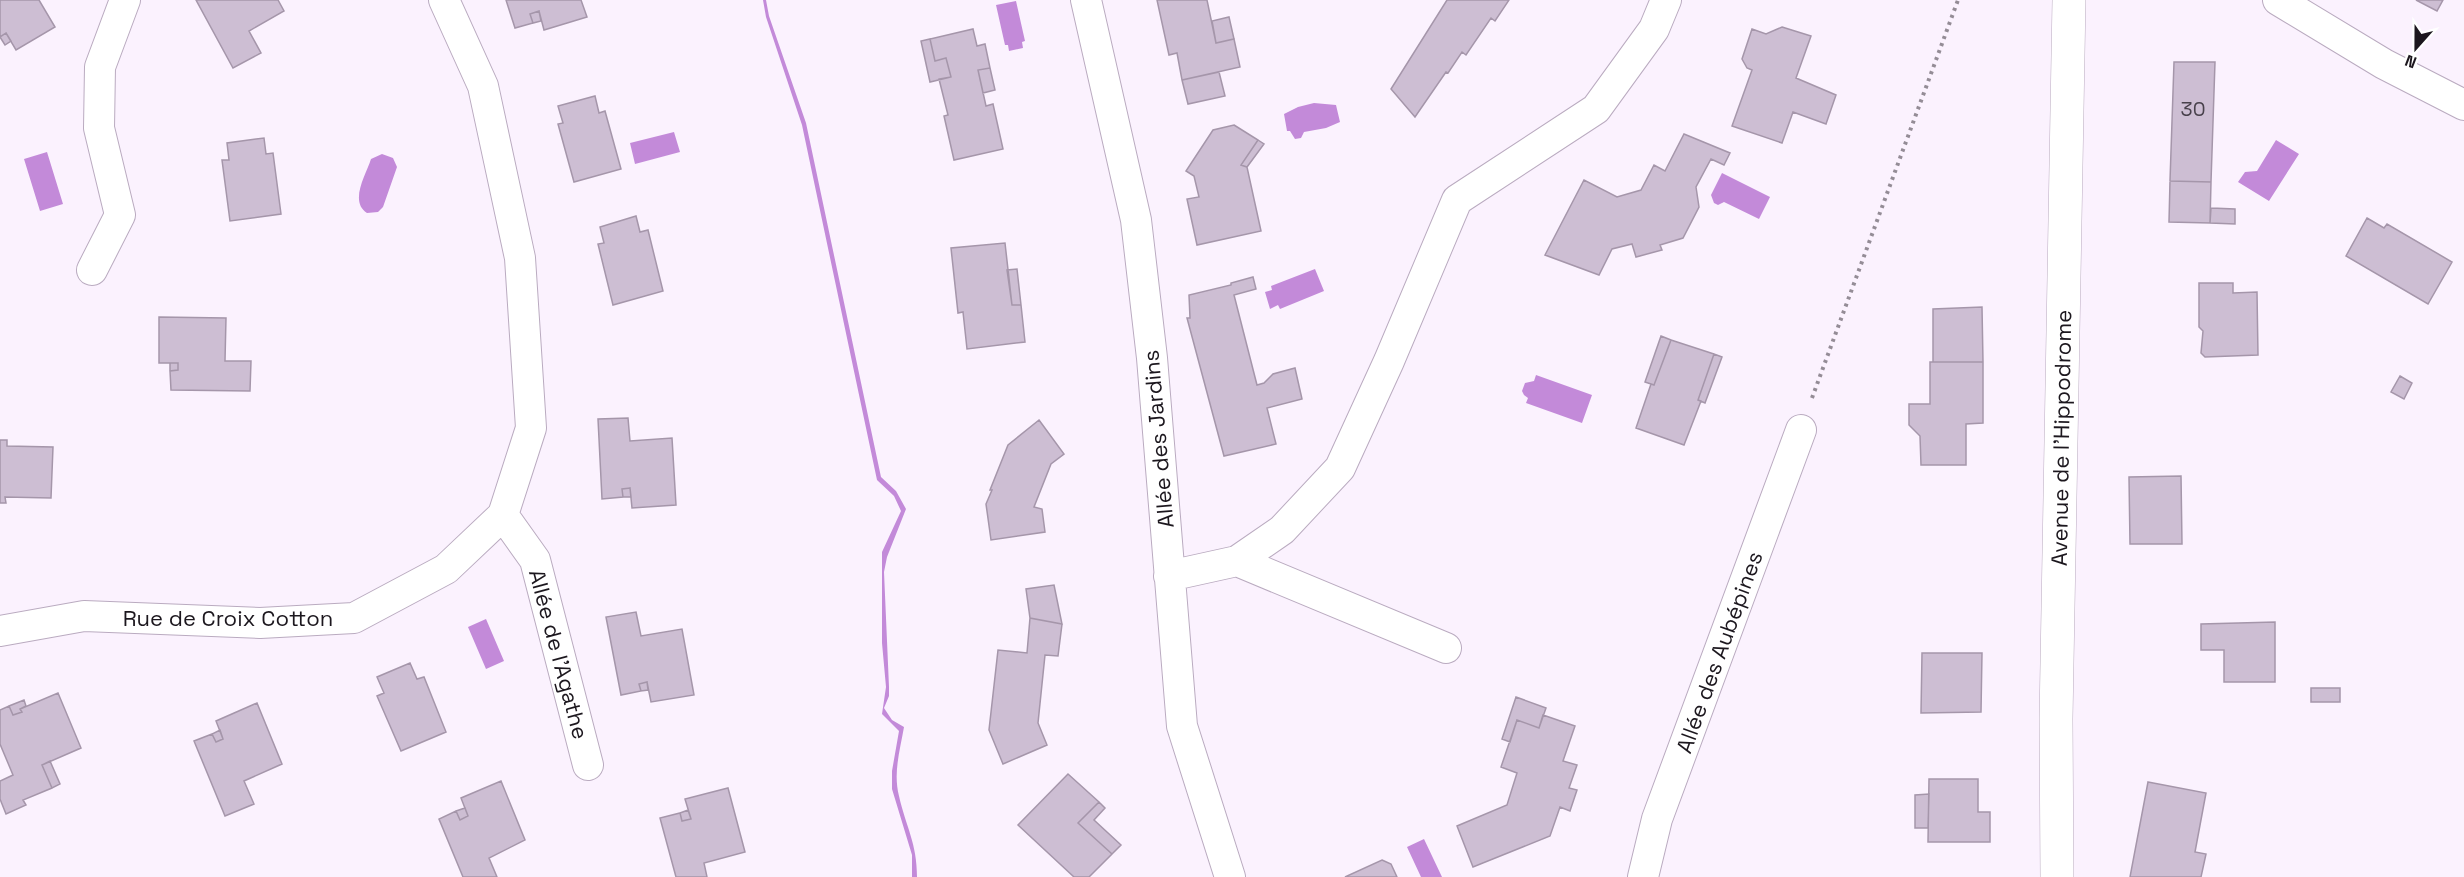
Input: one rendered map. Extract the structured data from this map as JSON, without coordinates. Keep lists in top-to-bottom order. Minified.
{"streets":{"main road":["Avenue de l'Hippodrome"],"street":["Allée des Jardins","Rue de Croix Cotton","Allée des Aubépines","Allée de l'Agathe"]},"crossings":[["Rue de Croix Cotton","Allée de l'Agathe"]],"house_numbers":["30"],"north":"bottom"}
